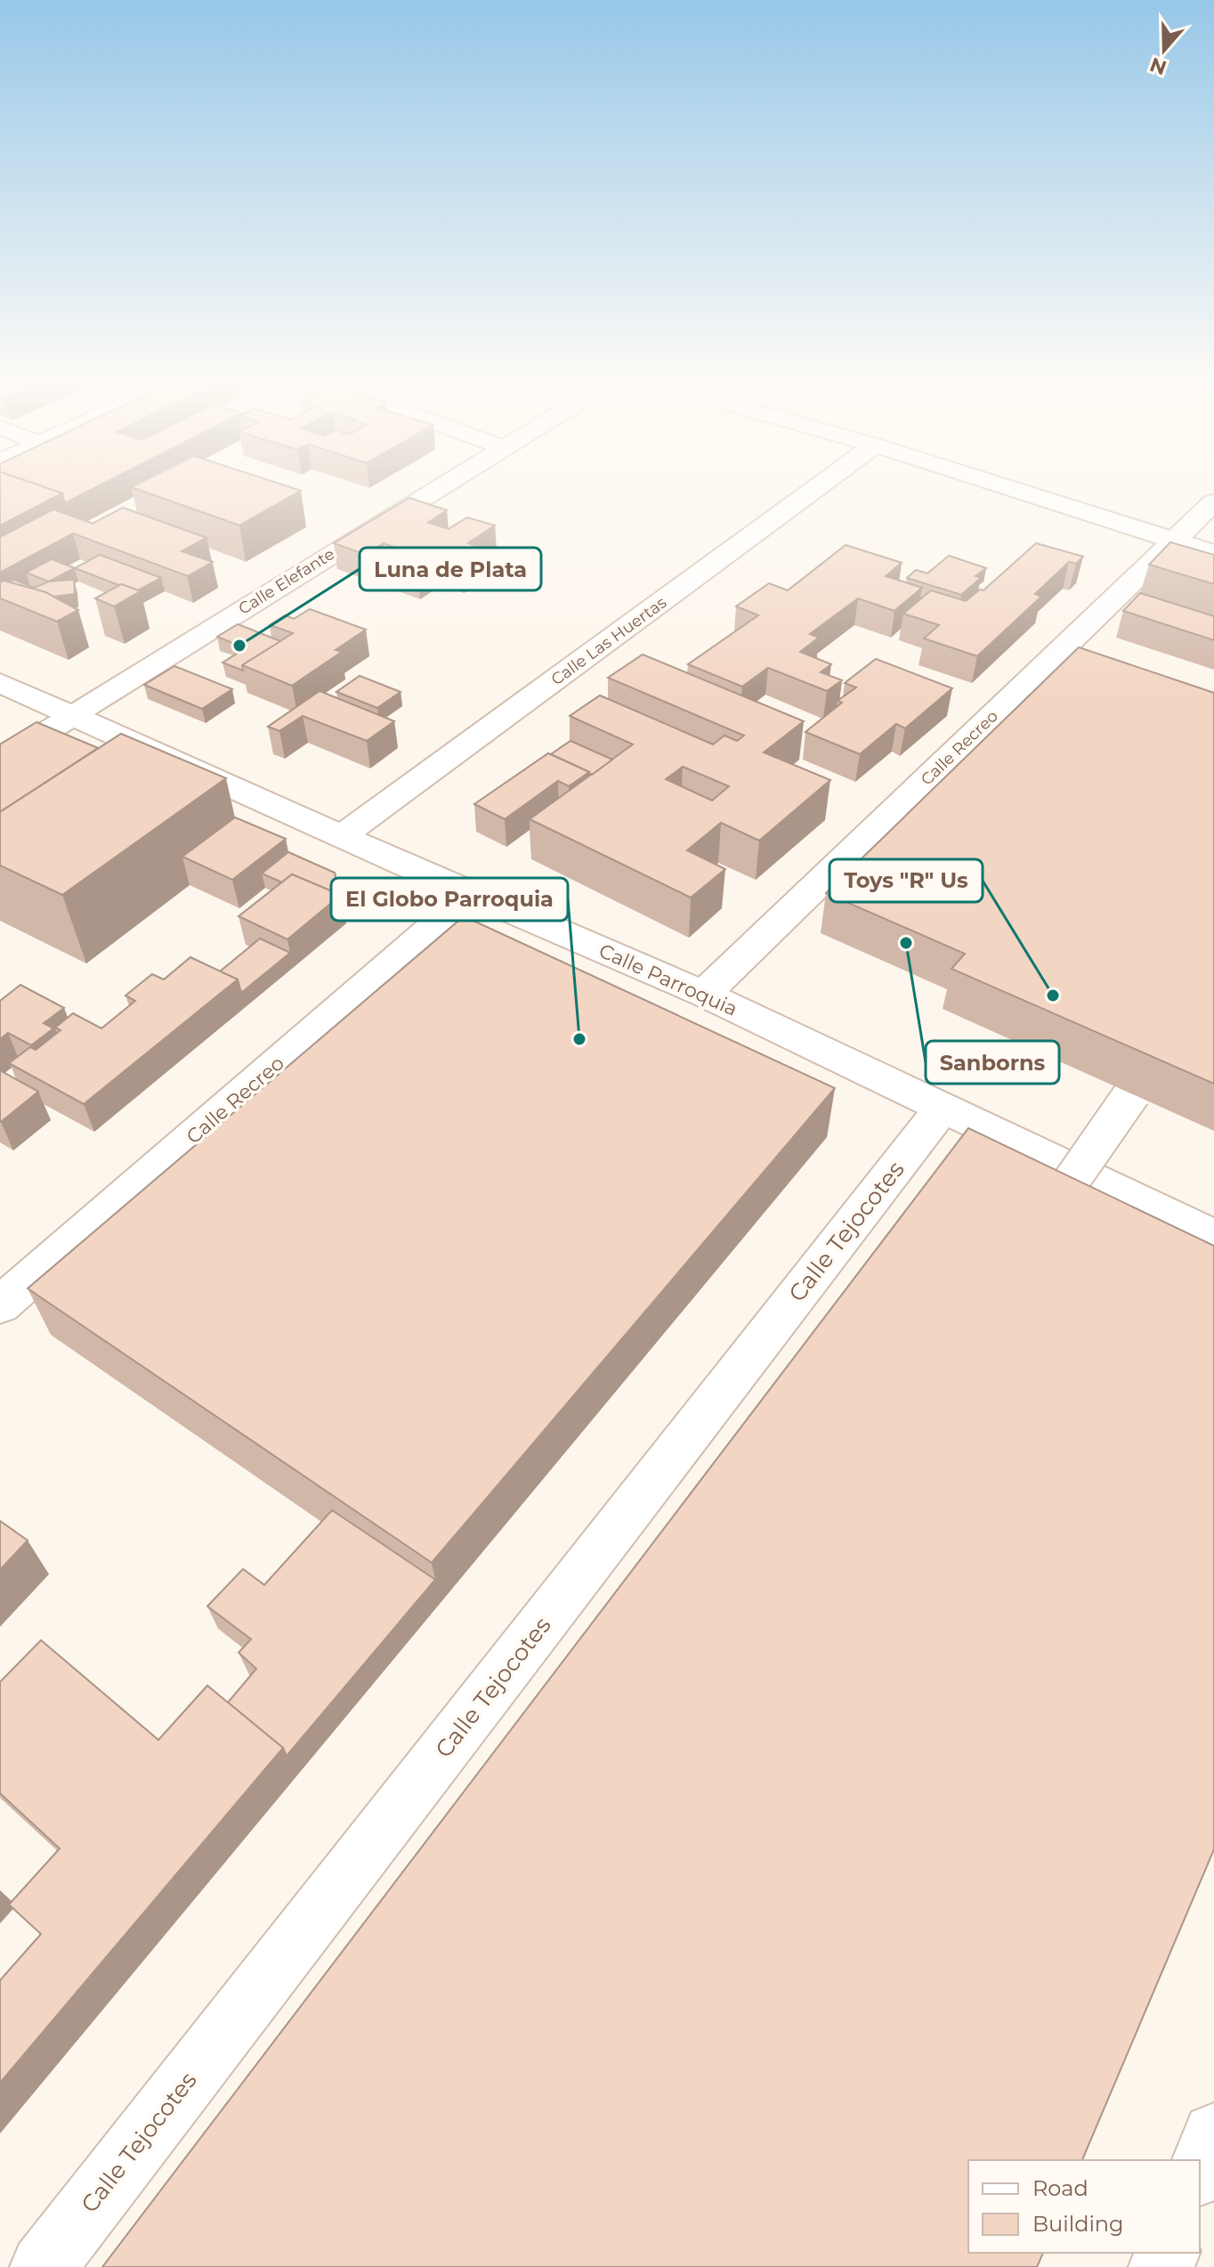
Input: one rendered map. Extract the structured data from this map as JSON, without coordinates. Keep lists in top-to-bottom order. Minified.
{"streets":{"street":["Calle Elefante","Calle Las Huertas","Calle Recreo","Calle Parroquia","Calle Tejocotes"]},"crossings":[["Calle Elefante","Calle Parroquia"],["Calle Las Huertas","Calle Parroquia"],["Calle Recreo","Calle Parroquia"],["Calle Parroquia","Calle Tejocotes"]],"places":["Luna de Plata","Sanborns","Toys \"R\" Us","El Globo Parroquia"],"legend":["Road","Building"],"north":"bottom"}
